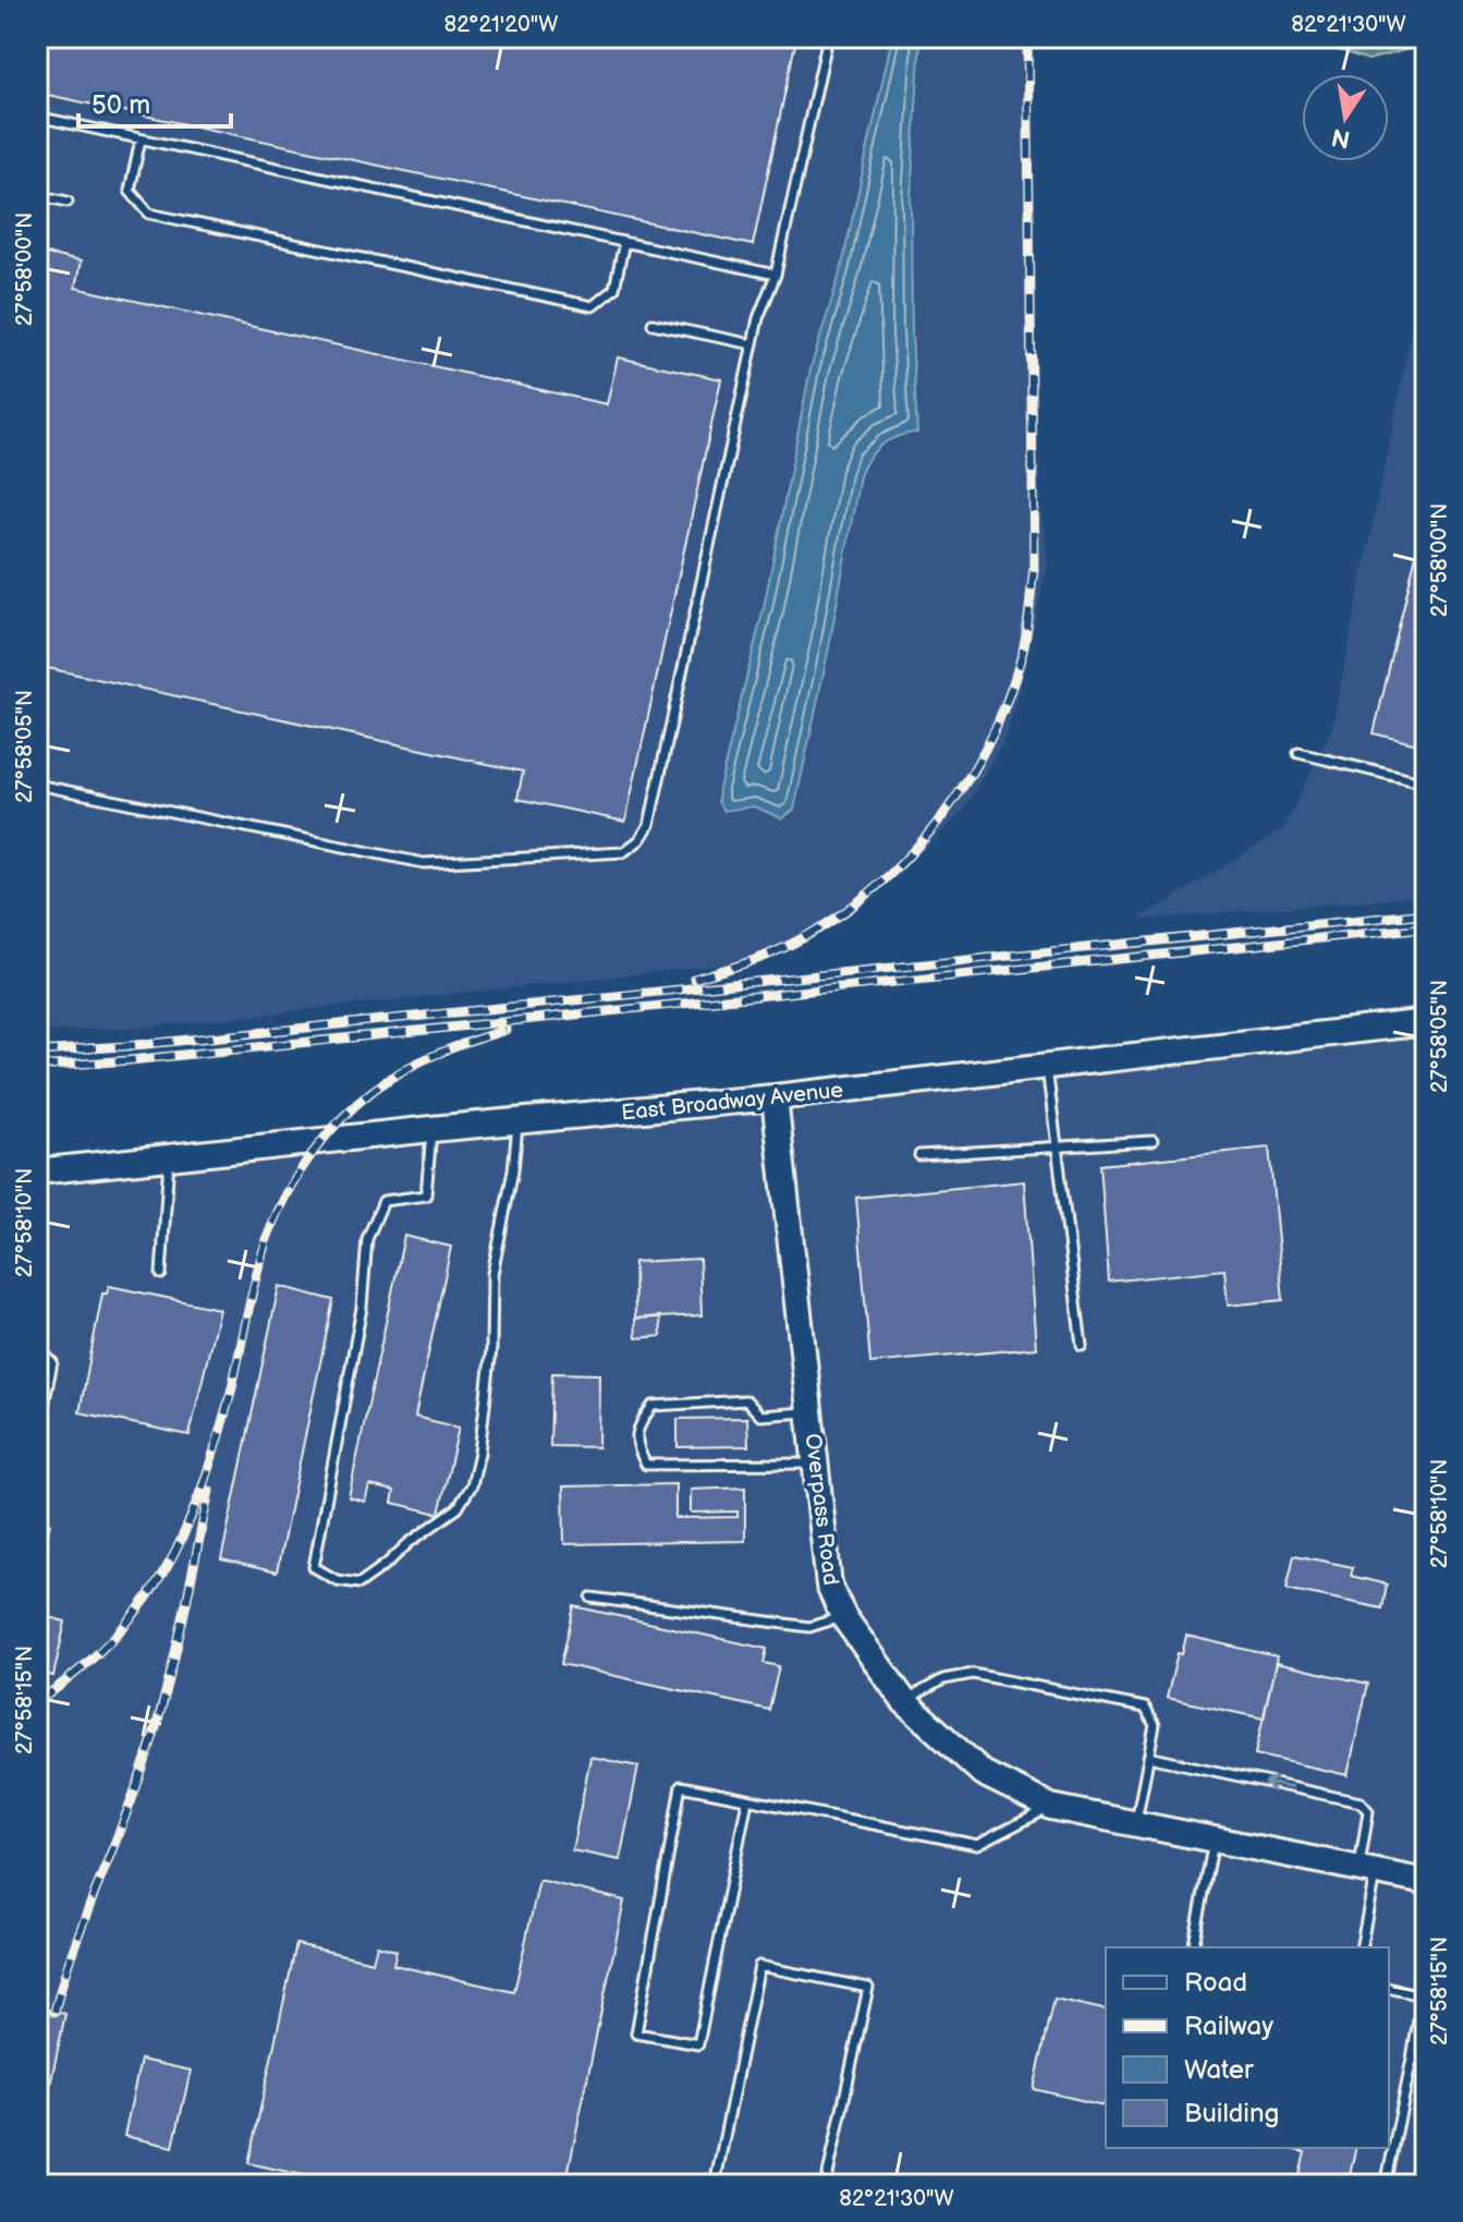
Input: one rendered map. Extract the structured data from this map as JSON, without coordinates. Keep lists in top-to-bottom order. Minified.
{"streets":{"main road":["East Broadway Avenue","Overpass Road"]},"crossings":[["East Broadway Avenue","Overpass Road"]],"legend":["Road","Railway","Water","Building"],"scale_bar":"50 m","north":"bottom","coordinates":["82°21'20\"W","82°21'30\"W","27°58'00\"N","27°58'05\"N","27°58'10\"N","27°58'15\"N"]}
